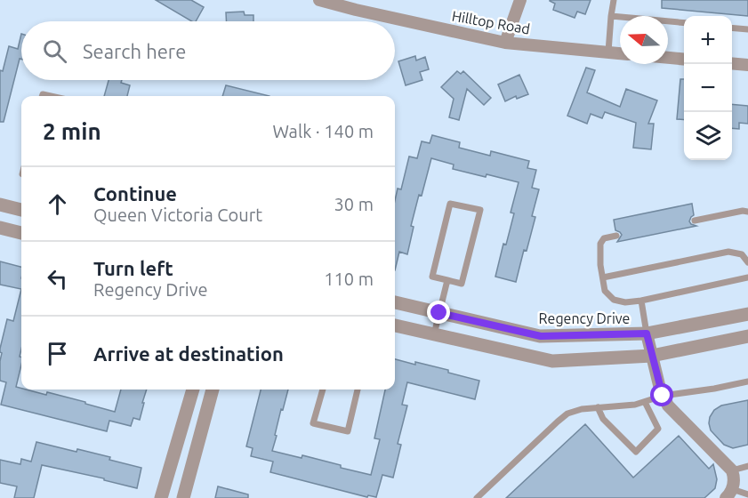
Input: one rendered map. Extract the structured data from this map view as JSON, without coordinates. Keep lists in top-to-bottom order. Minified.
{"streets":{"street":["Hilltop Road","Regency Drive"]},"north":"left","page":{"map_buttons":["+","−"],"search":"Search here","heading":["2 min","Walk · 140 m"],"list":[["Continue","Queen Victoria Court","30 m"],["Turn left","Regency Drive","110 m"],"Arrive at destination"]}}
